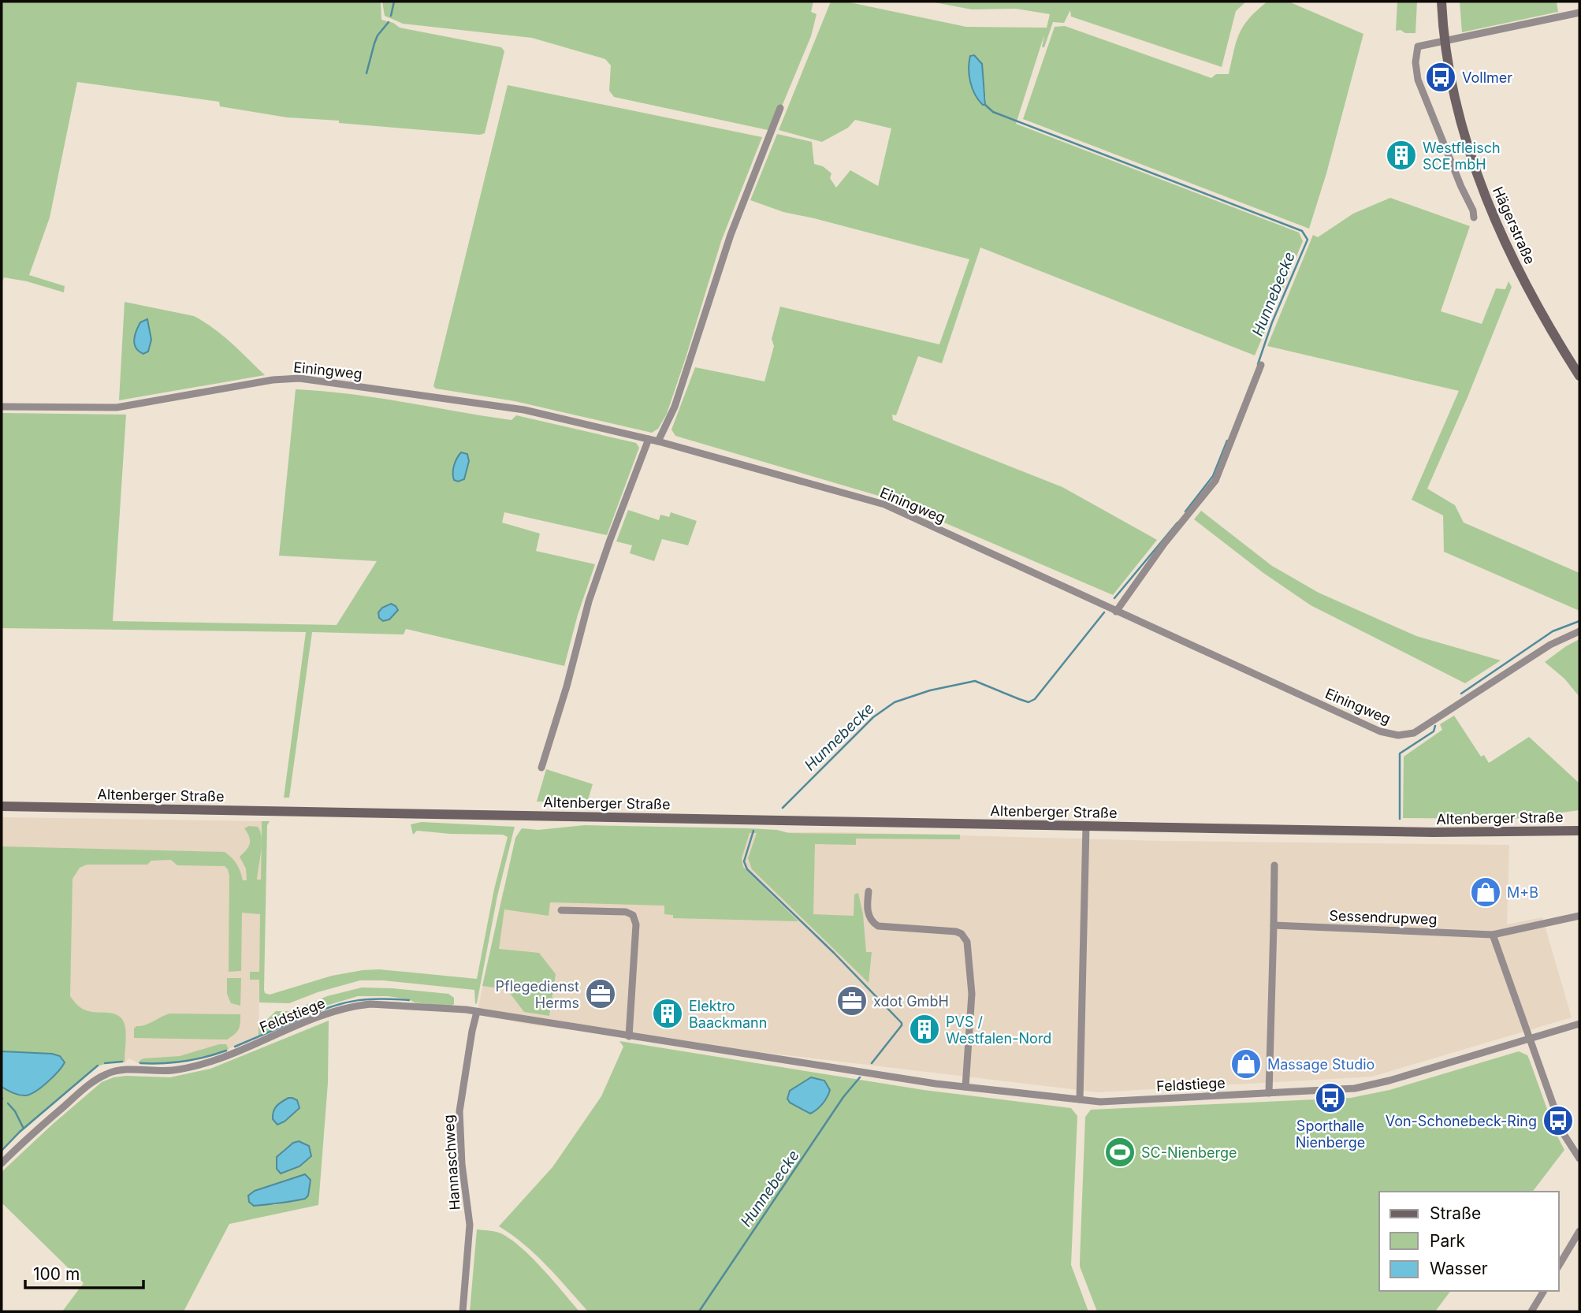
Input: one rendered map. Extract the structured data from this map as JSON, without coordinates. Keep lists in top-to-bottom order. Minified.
{"streets":{"main road":["Hägerstraße","Altenberger Straße"],"street":["Einingweg","Sessendrupweg","Feldstiege","Hannaschweg"]},"crossings":[["Feldstiege","Hannaschweg"]],"water":["Hunnebecke"],"places":{"bus stop":["Vollmer","Sporthalle Nienberge","Von-Schonebeck-Ring"],"building":["Westfleisch SCE mbH","Elektro Baackmann","PVS / Westfalen-Nord"],"shop":["M+B","Massage Studio"],"office":["Pflegedienst Herms","xdot GmbH"],"sports":["SC-Nienberge"]},"legend":["Straße","Park","Wasser"],"scale_bar":"100 m"}
